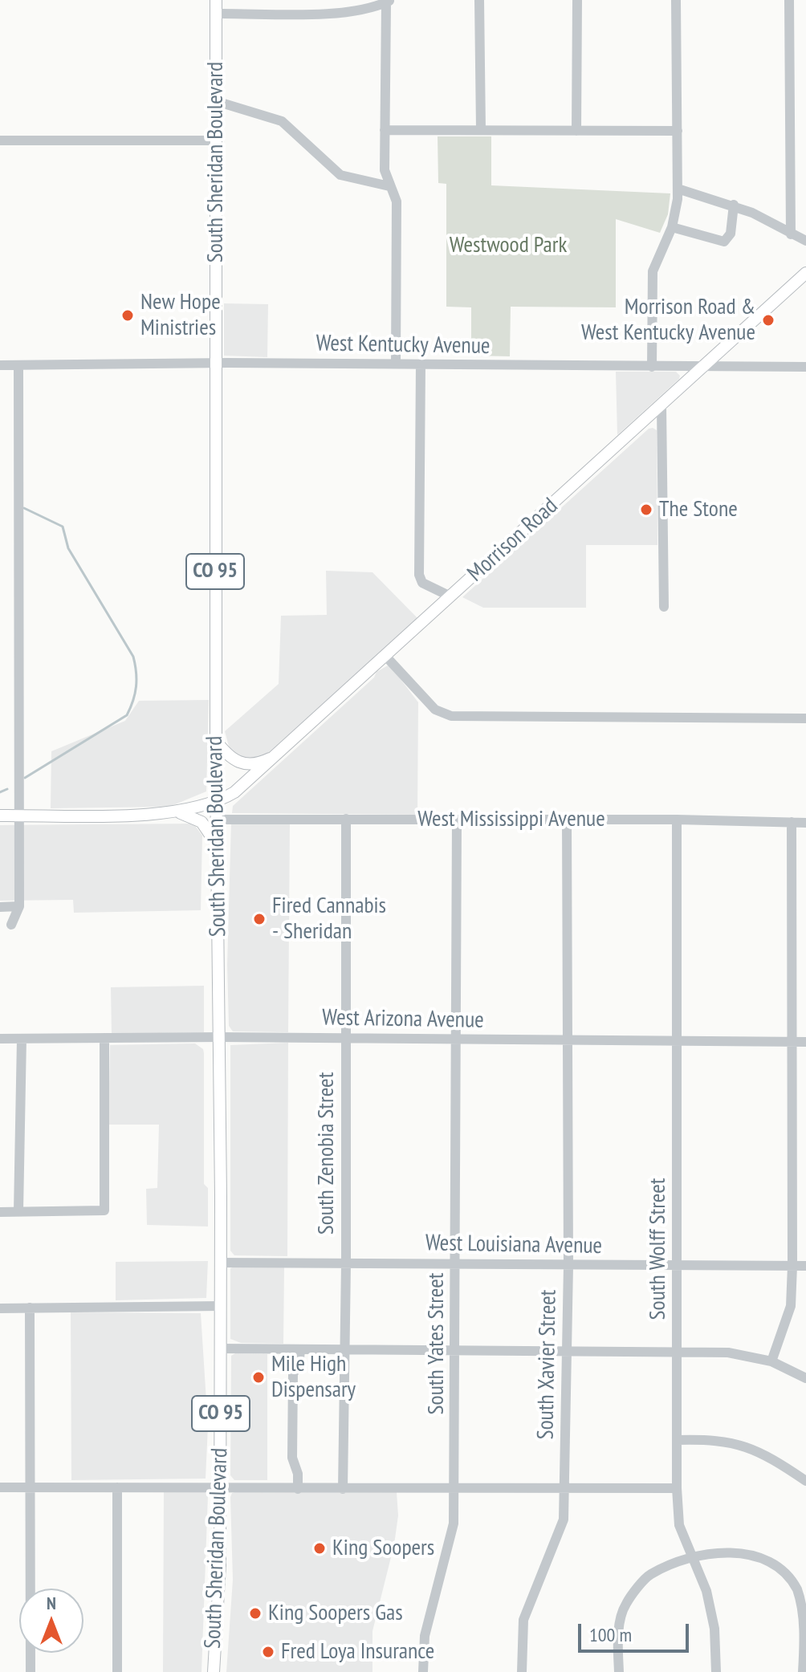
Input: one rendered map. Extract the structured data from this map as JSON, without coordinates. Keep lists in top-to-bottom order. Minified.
{"streets":{"main road":["South Sheridan Boulevard","Morrison Road","CO 95"],"street":["West Kentucky Avenue","West Mississippi Avenue","West Arizona Avenue","South Zenobia Street","West Louisiana Avenue","South Wolff Street","South Yates Street","South Xavier Street"]},"crossings":[["South Sheridan Boulevard","West Kentucky Avenue"],["South Sheridan Boulevard","Morrison Road"],["South Sheridan Boulevard","West Mississippi Avenue"],["South Sheridan Boulevard","West Arizona Avenue"],["South Sheridan Boulevard","West Louisiana Avenue"],["West Kentucky Avenue","Morrison Road"],["West Mississippi Avenue","South Zenobia Street"],["West Mississippi Avenue","South Wolff Street"],["West Mississippi Avenue","South Yates Street"],["West Mississippi Avenue","South Xavier Street"],["West Arizona Avenue","South Zenobia Street"],["West Arizona Avenue","South Wolff Street"],["West Arizona Avenue","South Yates Street"],["West Arizona Avenue","South Xavier Street"],["South Zenobia Street","West Louisiana Avenue"],["West Louisiana Avenue","South Wolff Street"],["West Louisiana Avenue","South Yates Street"],["West Louisiana Avenue","South Xavier Street"]],"parks":["Westwood Park"],"places":["New Hope Ministries","Morrison Road & West Kentucky Avenue","The Stone","Fired Cannabis - Sheridan","Mile High Dispensary","King Soopers","King Soopers Gas","Fred Loya Insurance"],"scale_bar":"100 m","north":"top"}
